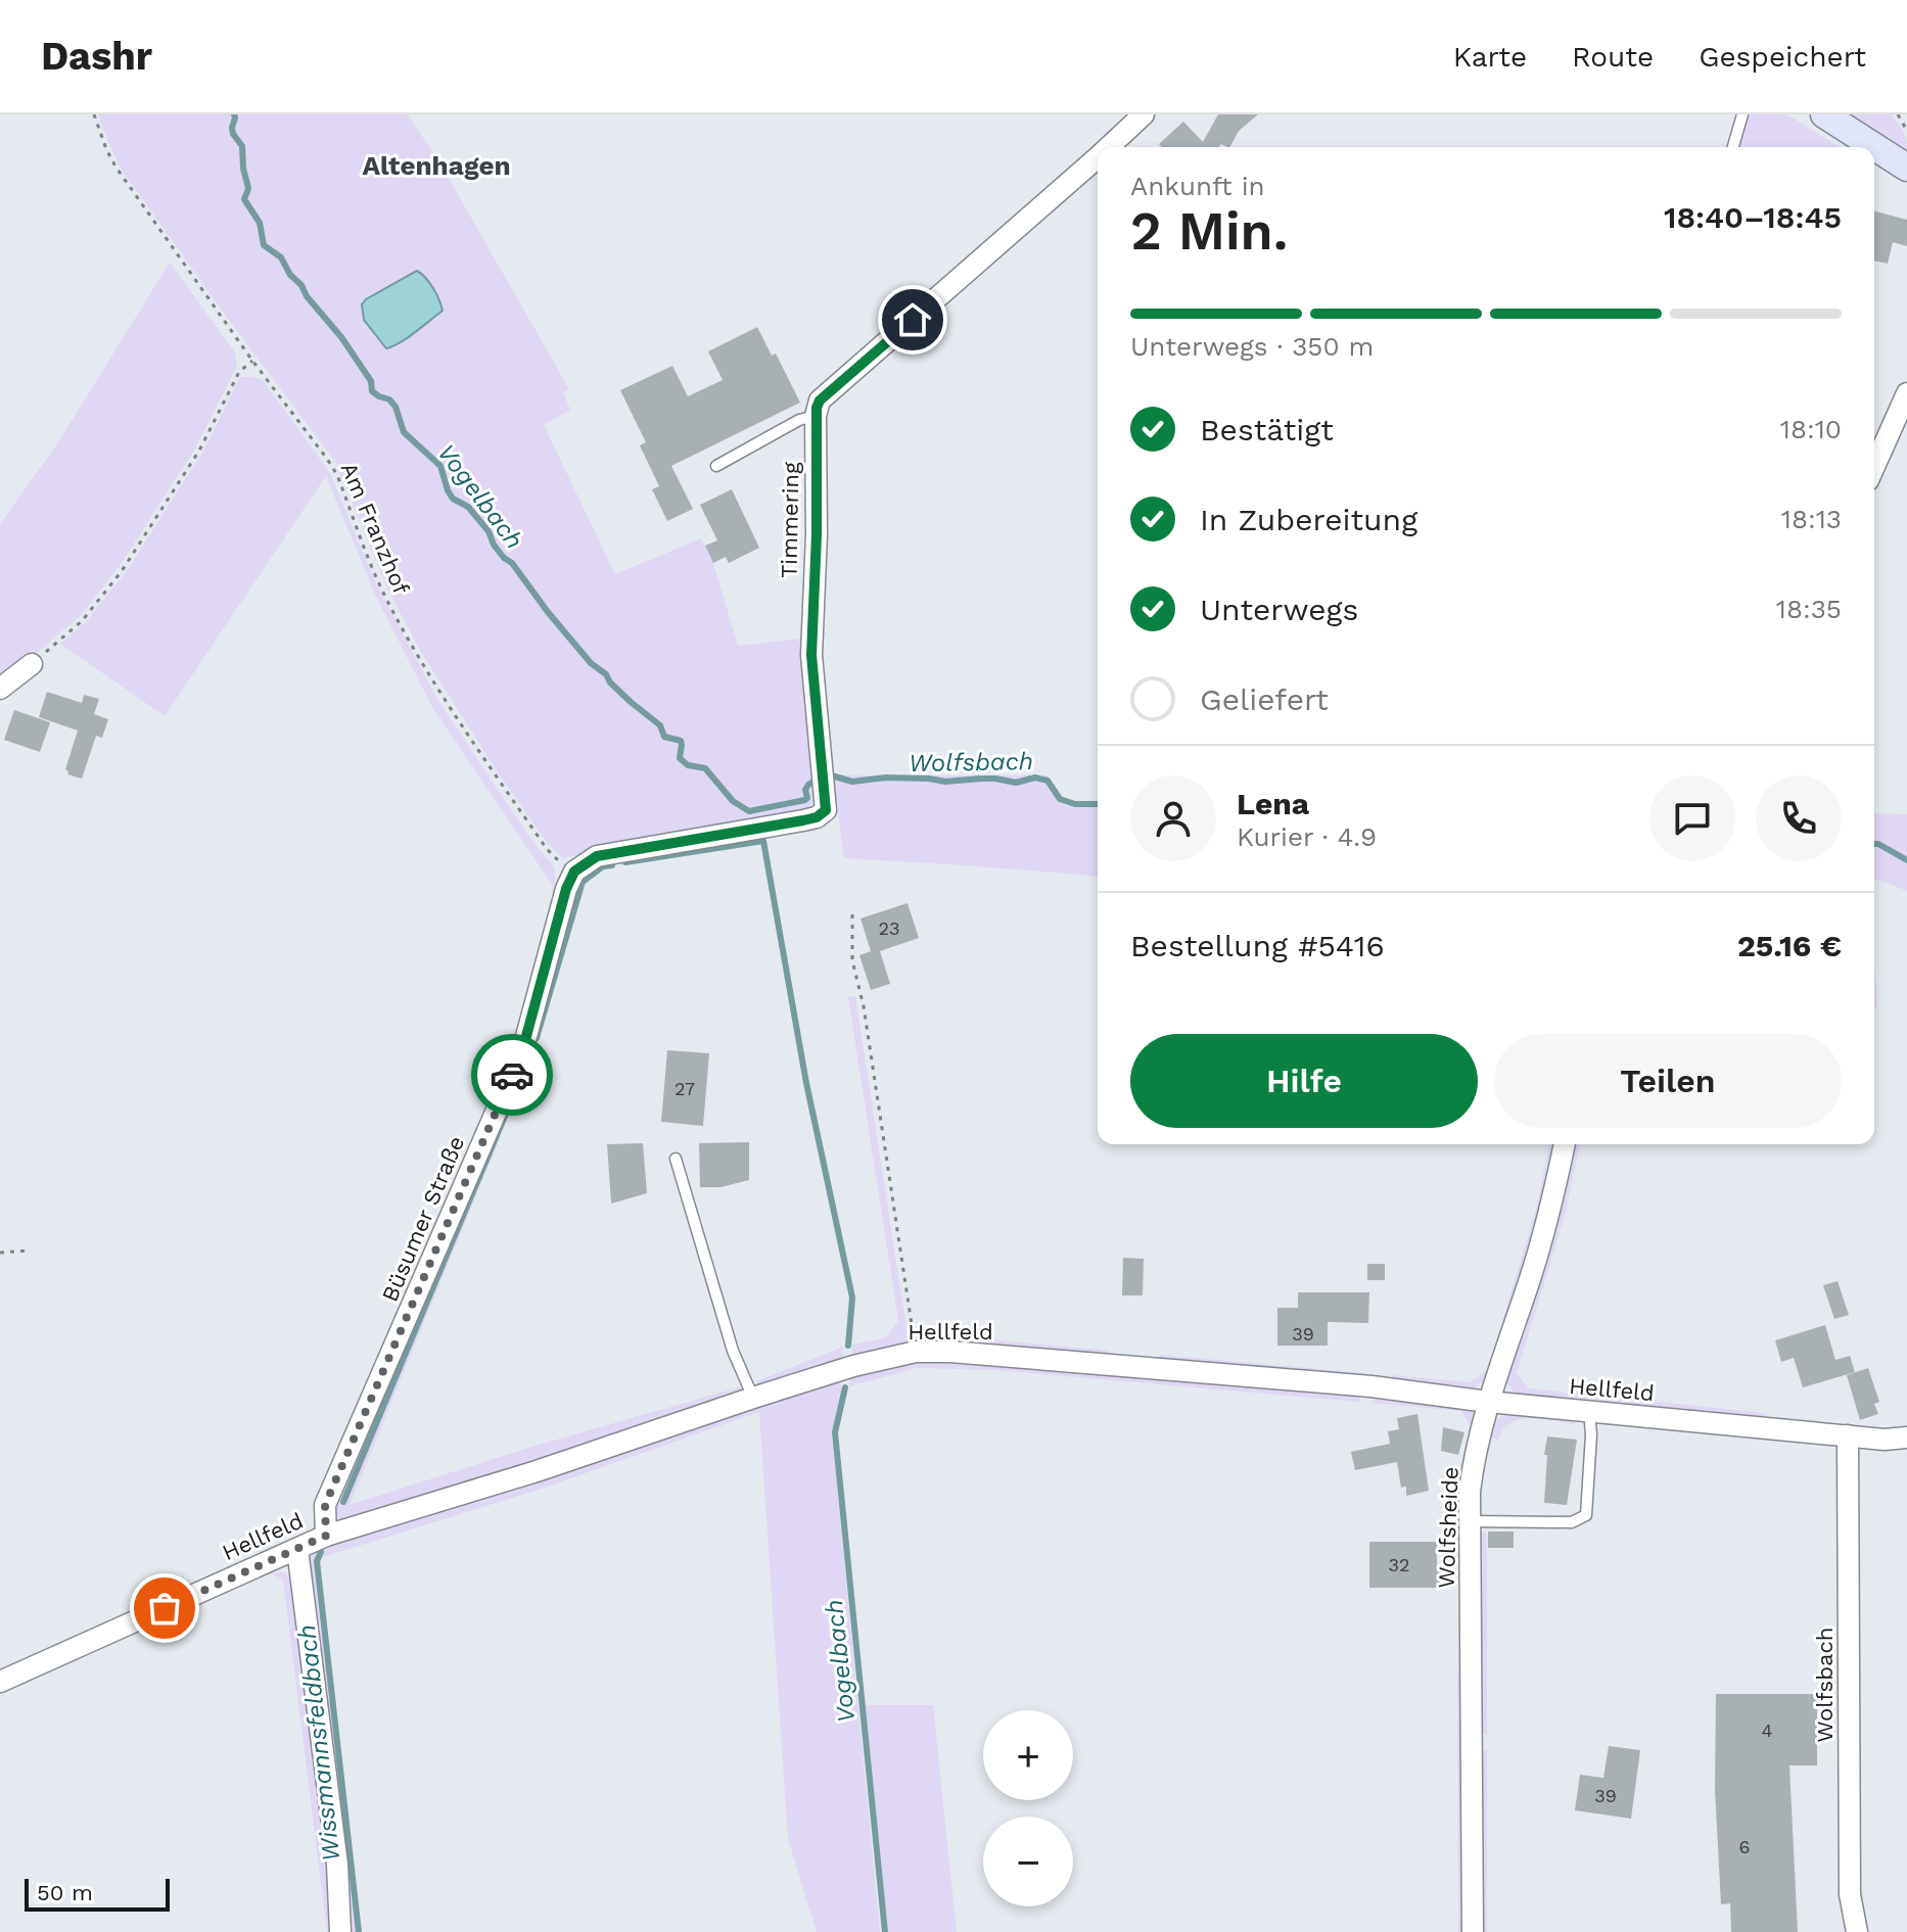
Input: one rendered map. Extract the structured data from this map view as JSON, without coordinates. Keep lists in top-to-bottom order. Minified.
{"streets":{"street":["Timmering","Büsumer Straße","Hellfeld","Wolfsheide","Wolfsbach"],"path":["Am Franzhof"]},"crossings":[["Timmering","Am Franzhof"],["Timmering","Büsumer Straße"],["Am Franzhof","Büsumer Straße"],["Büsumer Straße","Hellfeld"],["Hellfeld","Wolfsheide"],["Hellfeld","Wolfsbach"]],"districts":["Altenhagen"],"water":["Vogelbach","Wolfsbach","Wissmannsfeldbach"],"house_numbers":["23","27","39","32","4","39","6"],"scale_bar":"50 m","page":{"header":"Dashr","nav":["Karte","Route","Gespeichert"],"heading":["2 Min.","Ankunft in","18:40–18:45"],"panel":["Lena","Kurier · 4.9","Bestellung #5416","25.16 €"],"bar":"Unterwegs · 350 m","list":[["Bestätigt","18:10"],["In Zubereitung","18:13"],["Unterwegs","18:35"],"Geliefert"],"buttons":["Hilfe","Teilen"],"map_buttons":["+","−"],"scale":"50 m"}}
